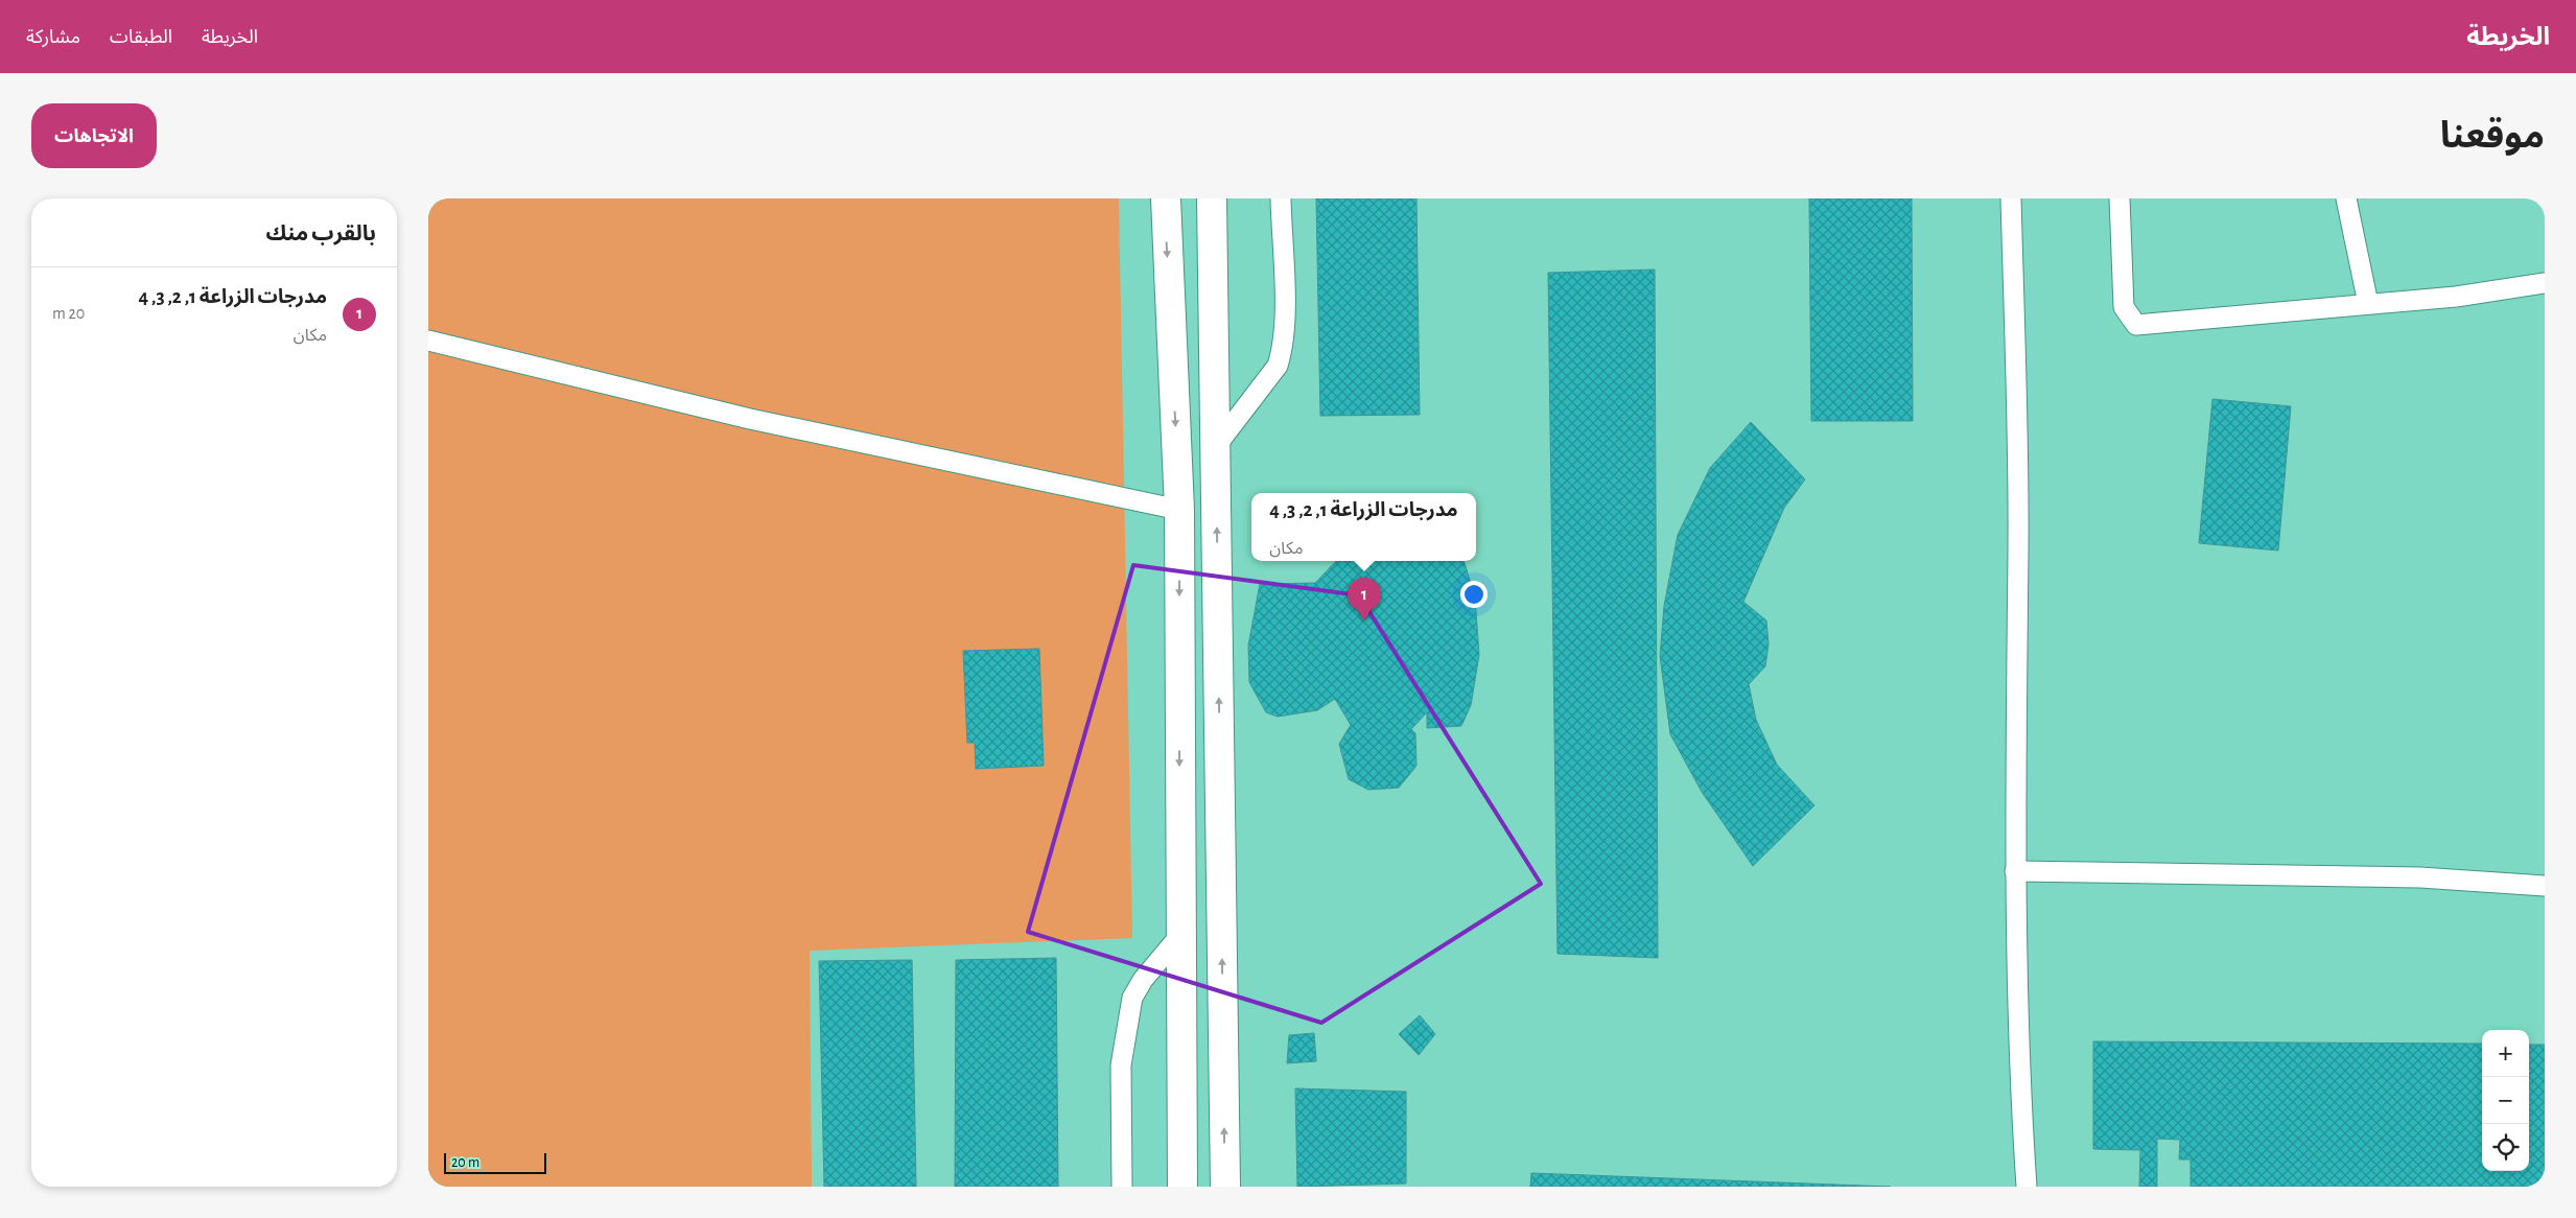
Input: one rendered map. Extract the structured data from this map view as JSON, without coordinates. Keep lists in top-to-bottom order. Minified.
{"scale_bar":"20 m","page":{"header":"الخريطة","nav":["الخريطة","الطبقات","مشاركة"],"title":"موقعنا","buttons":"الاتجاهات","heading":"بالقرب منك","list":[{"mark":"1","name":"مدرجات الزراعة 1, 2, 3, 4","note":"مكان","value":"20 m"}],"popup":["مدرجات الزراعة 1, 2, 3, 4","مكان"],"pins":"1","map_buttons":["+","−"],"scale":"20 m"}}
